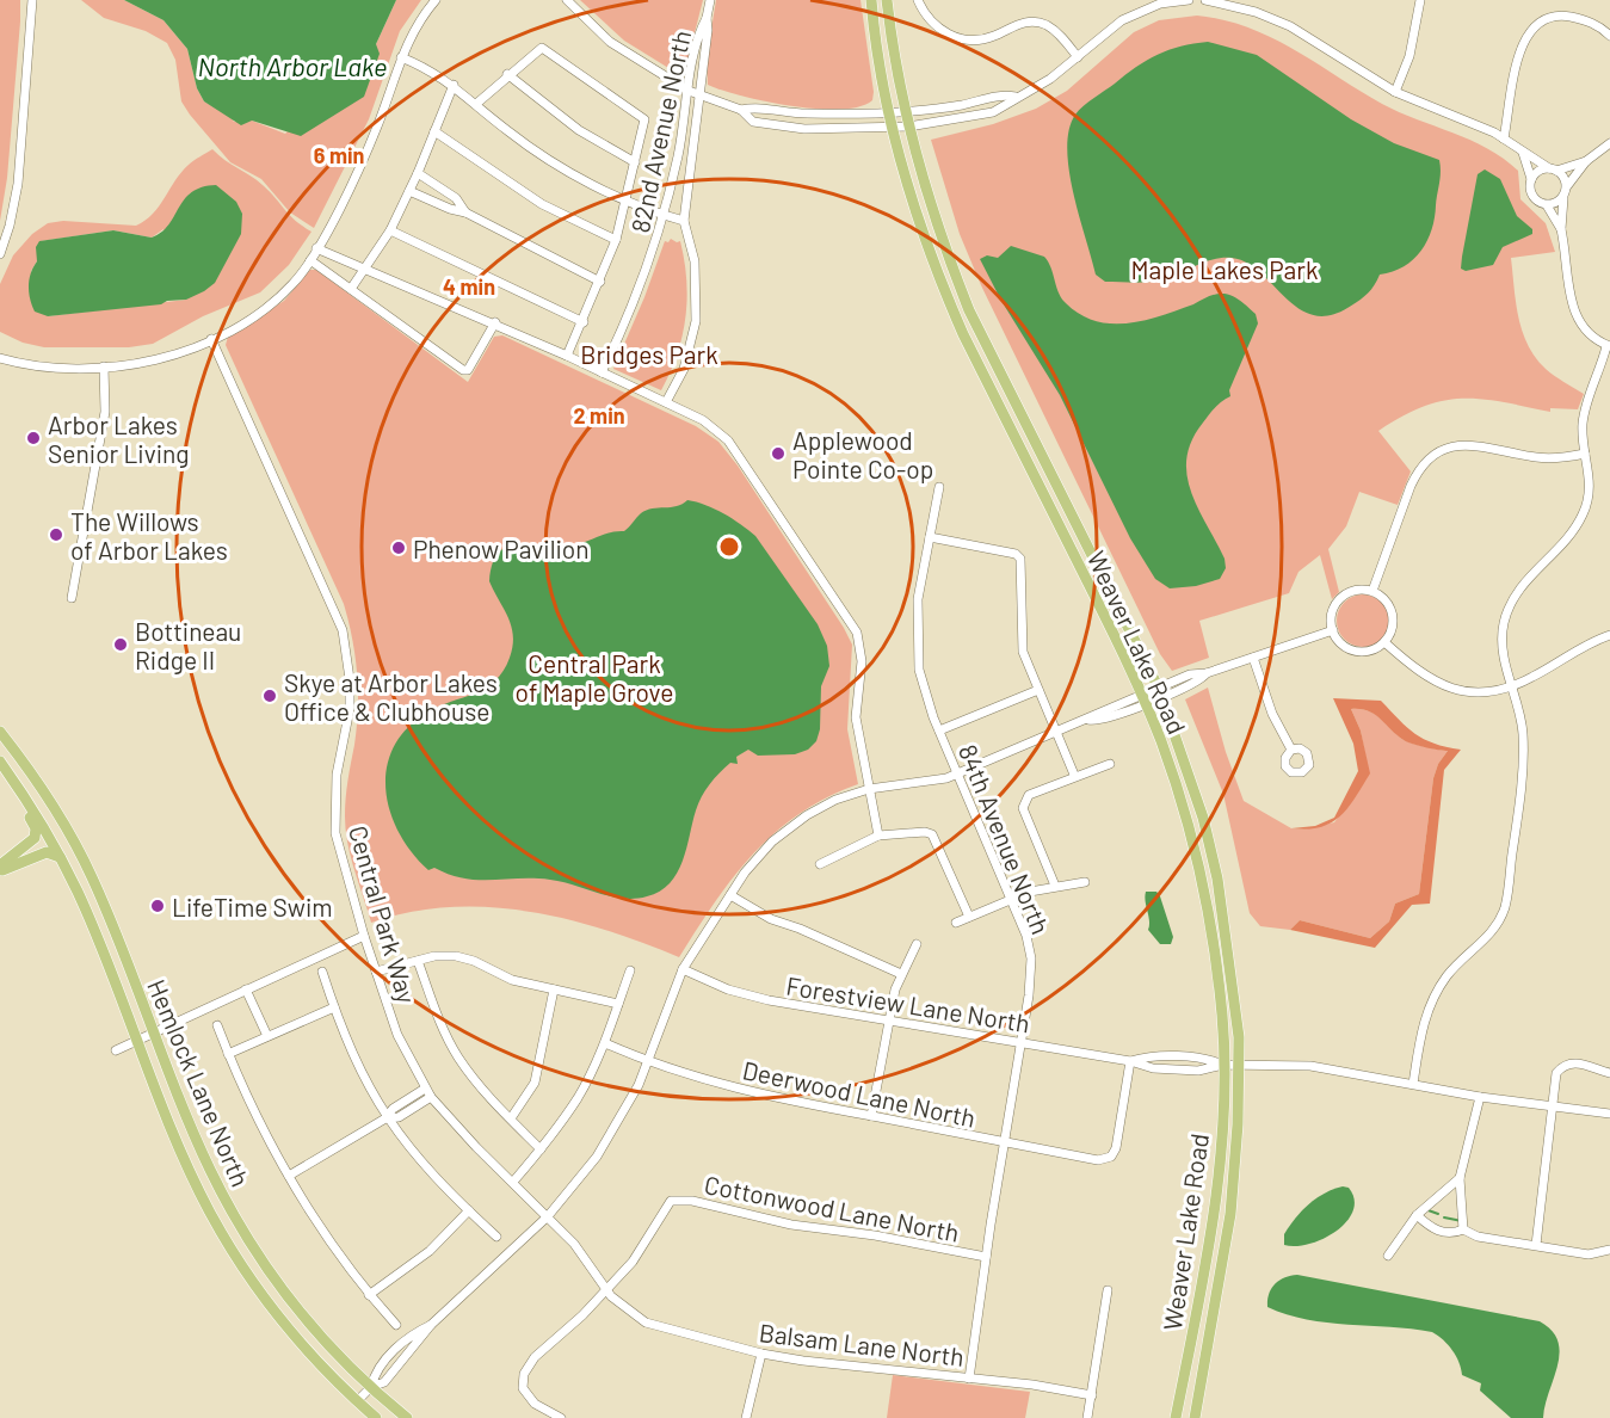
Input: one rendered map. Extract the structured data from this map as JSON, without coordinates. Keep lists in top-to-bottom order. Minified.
{"streets":{"main road":["Weaver Lake Road","Hemlock Lane North"],"street":["82nd Avenue North","84th Avenue North","Central Park Way","Forestview Lane North","Deerwood Lane North","Cottonwood Lane North","Balsam Lane North"]},"crossings":[["Weaver Lake Road","Forestview Lane North"],["84th Avenue North","Forestview Lane North"],["84th Avenue North","Deerwood Lane North"],["84th Avenue North","Cottonwood Lane North"],["84th Avenue North","Balsam Lane North"],["Central Park Way","Balsam Lane North"],["Forestview Lane North","Deerwood Lane North"],["Cottonwood Lane North","Balsam Lane North"]],"water":["North Arbor Lake"],"parks":["Maple Lakes Park","Bridges Park","Central Park of Maple Grove"],"places":["Arbor Lakes Senior Living","Applewood Pointe Co-op","The Willows of Arbor Lakes","Phenow Pavilion","Bottineau Ridge II","Skye at Arbor Lakes Office & Clubhouse","LifeTime Swim"],"rings":["6 min","4 min","2 min"]}
